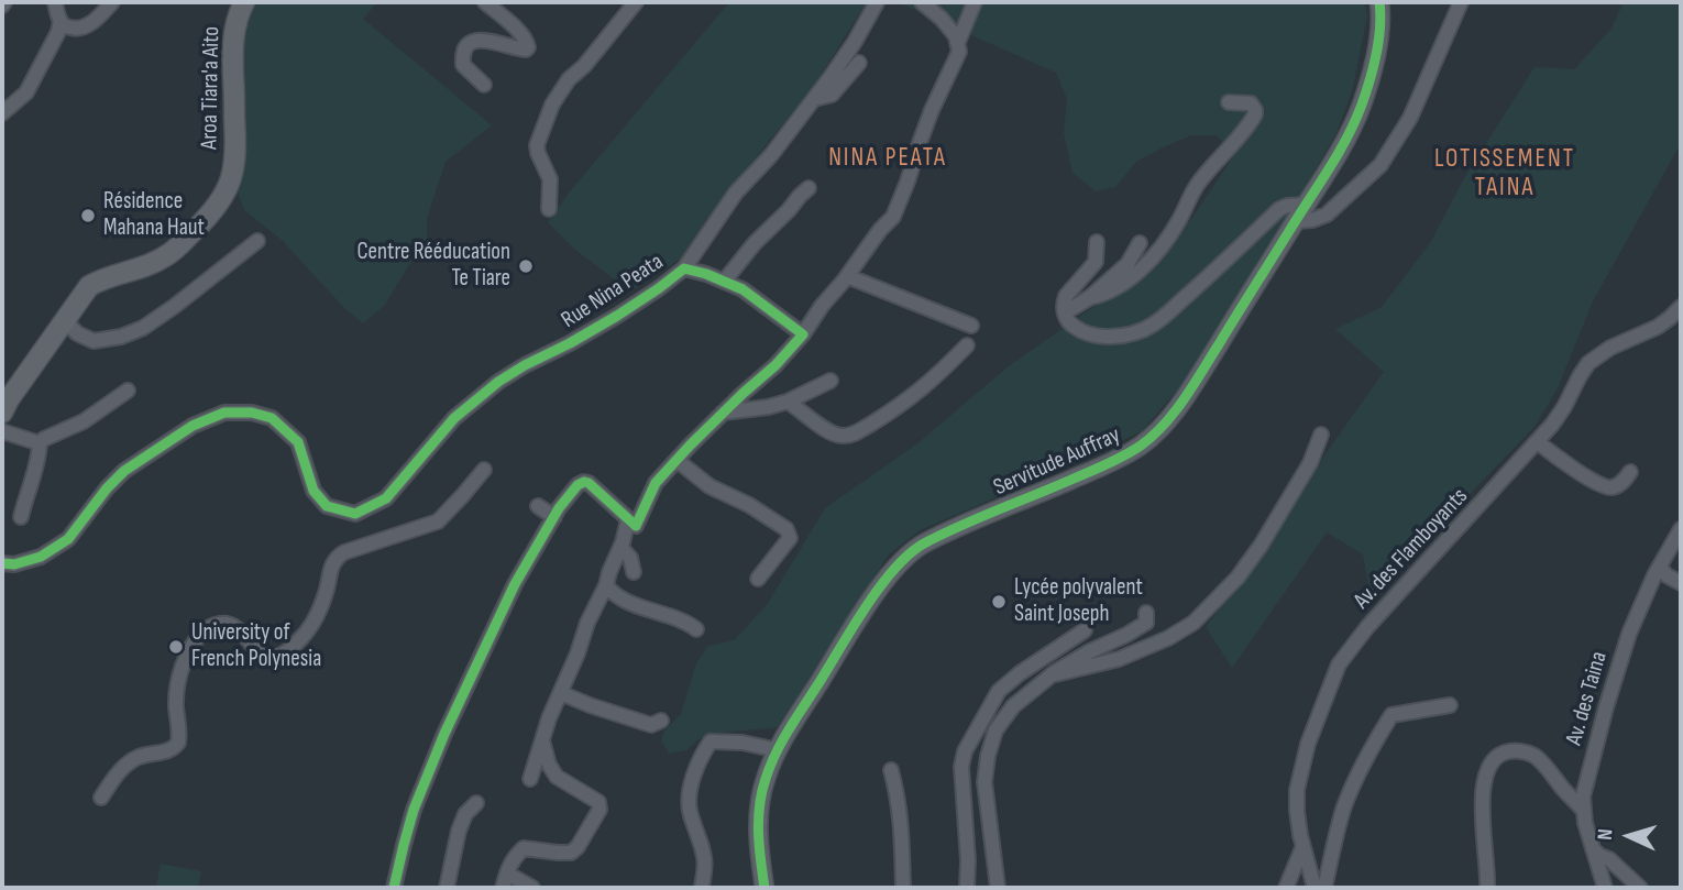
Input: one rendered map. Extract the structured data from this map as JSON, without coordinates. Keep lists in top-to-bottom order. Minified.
{"streets":{"main road":["Aroa Tiara'a Aito"],"street":["Rue Nina Peata","Servitude Auffray","Av. des Flamboyants","Av. des Taina"]},"districts":["NINA PEATA","LOTISSEMENT TAINA"],"places":["Résidence Mahana Haut","Centre Rééducation Te Tiare","Lycée polyvalent Saint Joseph","University of French Polynesia"],"north":"left"}
